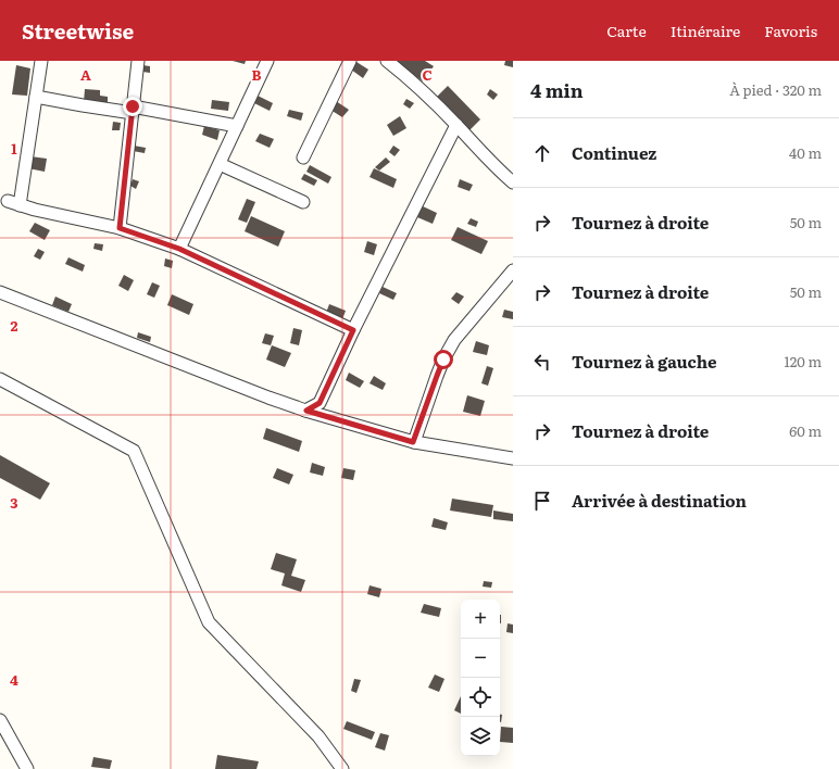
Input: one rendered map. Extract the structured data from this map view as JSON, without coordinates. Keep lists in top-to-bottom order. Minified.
{"page":{"header":"Streetwise","nav":["Carte","Itinéraire","Favoris"],"heading":["4 min","À pied · 320 m"],"list":[["Continuez","40 m"],["Tournez à droite","50 m"],["Tournez à droite","50 m"],["Tournez à gauche","120 m"],["Tournez à droite","60 m"],"Arrivée à destination"],"map_buttons":["+","−"]},"grid":{"columns":["A","B","C"],"rows":["1","2","3","4"]}}
